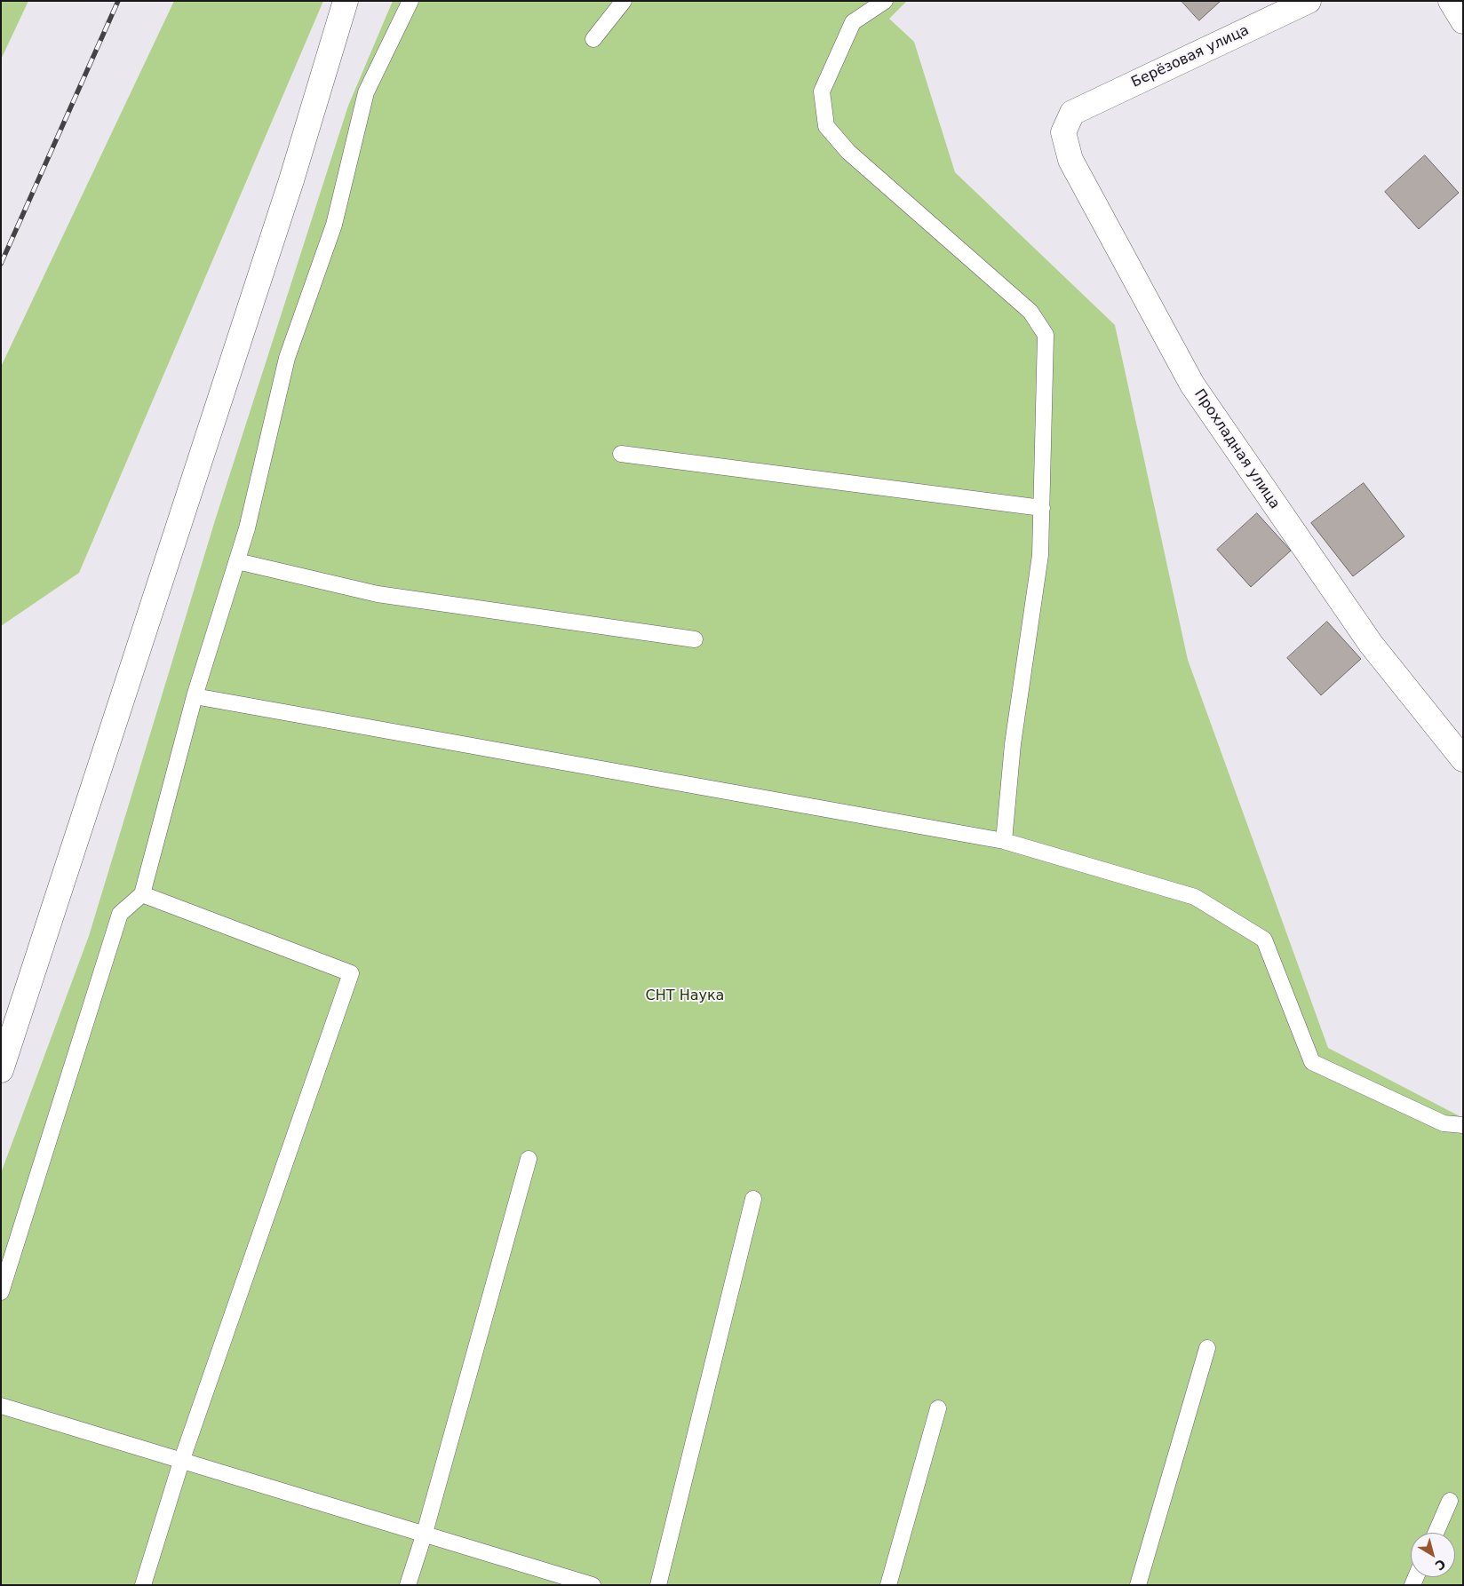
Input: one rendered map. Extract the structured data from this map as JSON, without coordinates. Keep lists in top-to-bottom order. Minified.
{"streets":{"street":["Берёзовая улица","Прохладная улица"]},"crossings":[["Берёзовая улица","Прохладная улица"]],"parks":["СНТ Наука"],"north":"bottom right"}
